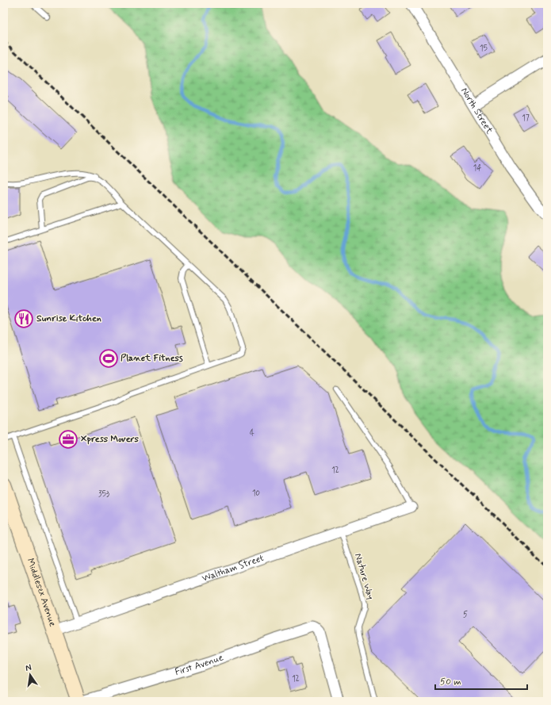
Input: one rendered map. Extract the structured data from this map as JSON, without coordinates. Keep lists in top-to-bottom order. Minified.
{"streets":{"main road":["Middlesex Avenue"],"street":["North Street","Waltham Street","First Avenue"],"lane":["Nature Way"]},"crossings":[["Waltham Street","Nature Way"],["Waltham Street","Middlesex Avenue"]],"places":{"restaurant":["Sunrise Kitchen"],"sports":["Planet Fitness"],"office":["Xpress Movers"]},"house_numbers":["15","17","14","4","12","10","353","5","12"],"scale_bar":"50 m","north":"top"}
